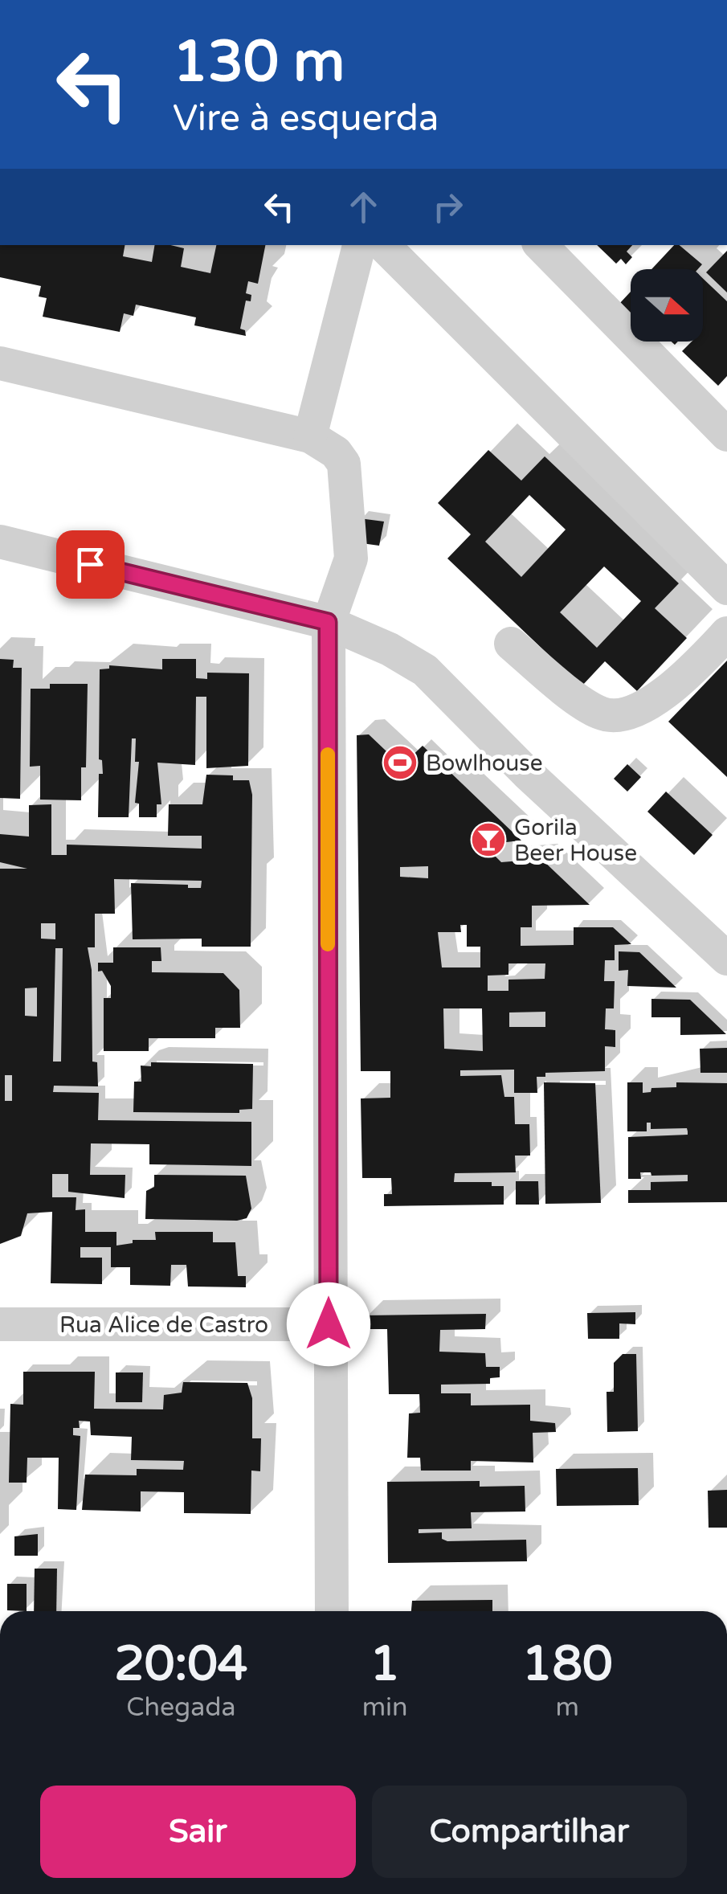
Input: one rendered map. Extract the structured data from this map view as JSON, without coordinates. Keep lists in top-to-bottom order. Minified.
{"streets":{"street":["Rua Alice de Castro"]},"places":{"sports":["Bowlhouse"],"bar":["Gorila Beer House"]},"north":"right","page":{"turn":["130 m","Vire à esquerda"],"eta":["20:04","Chegada","1","min","180","m"],"buttons":["Sair","Compartilhar"]}}
